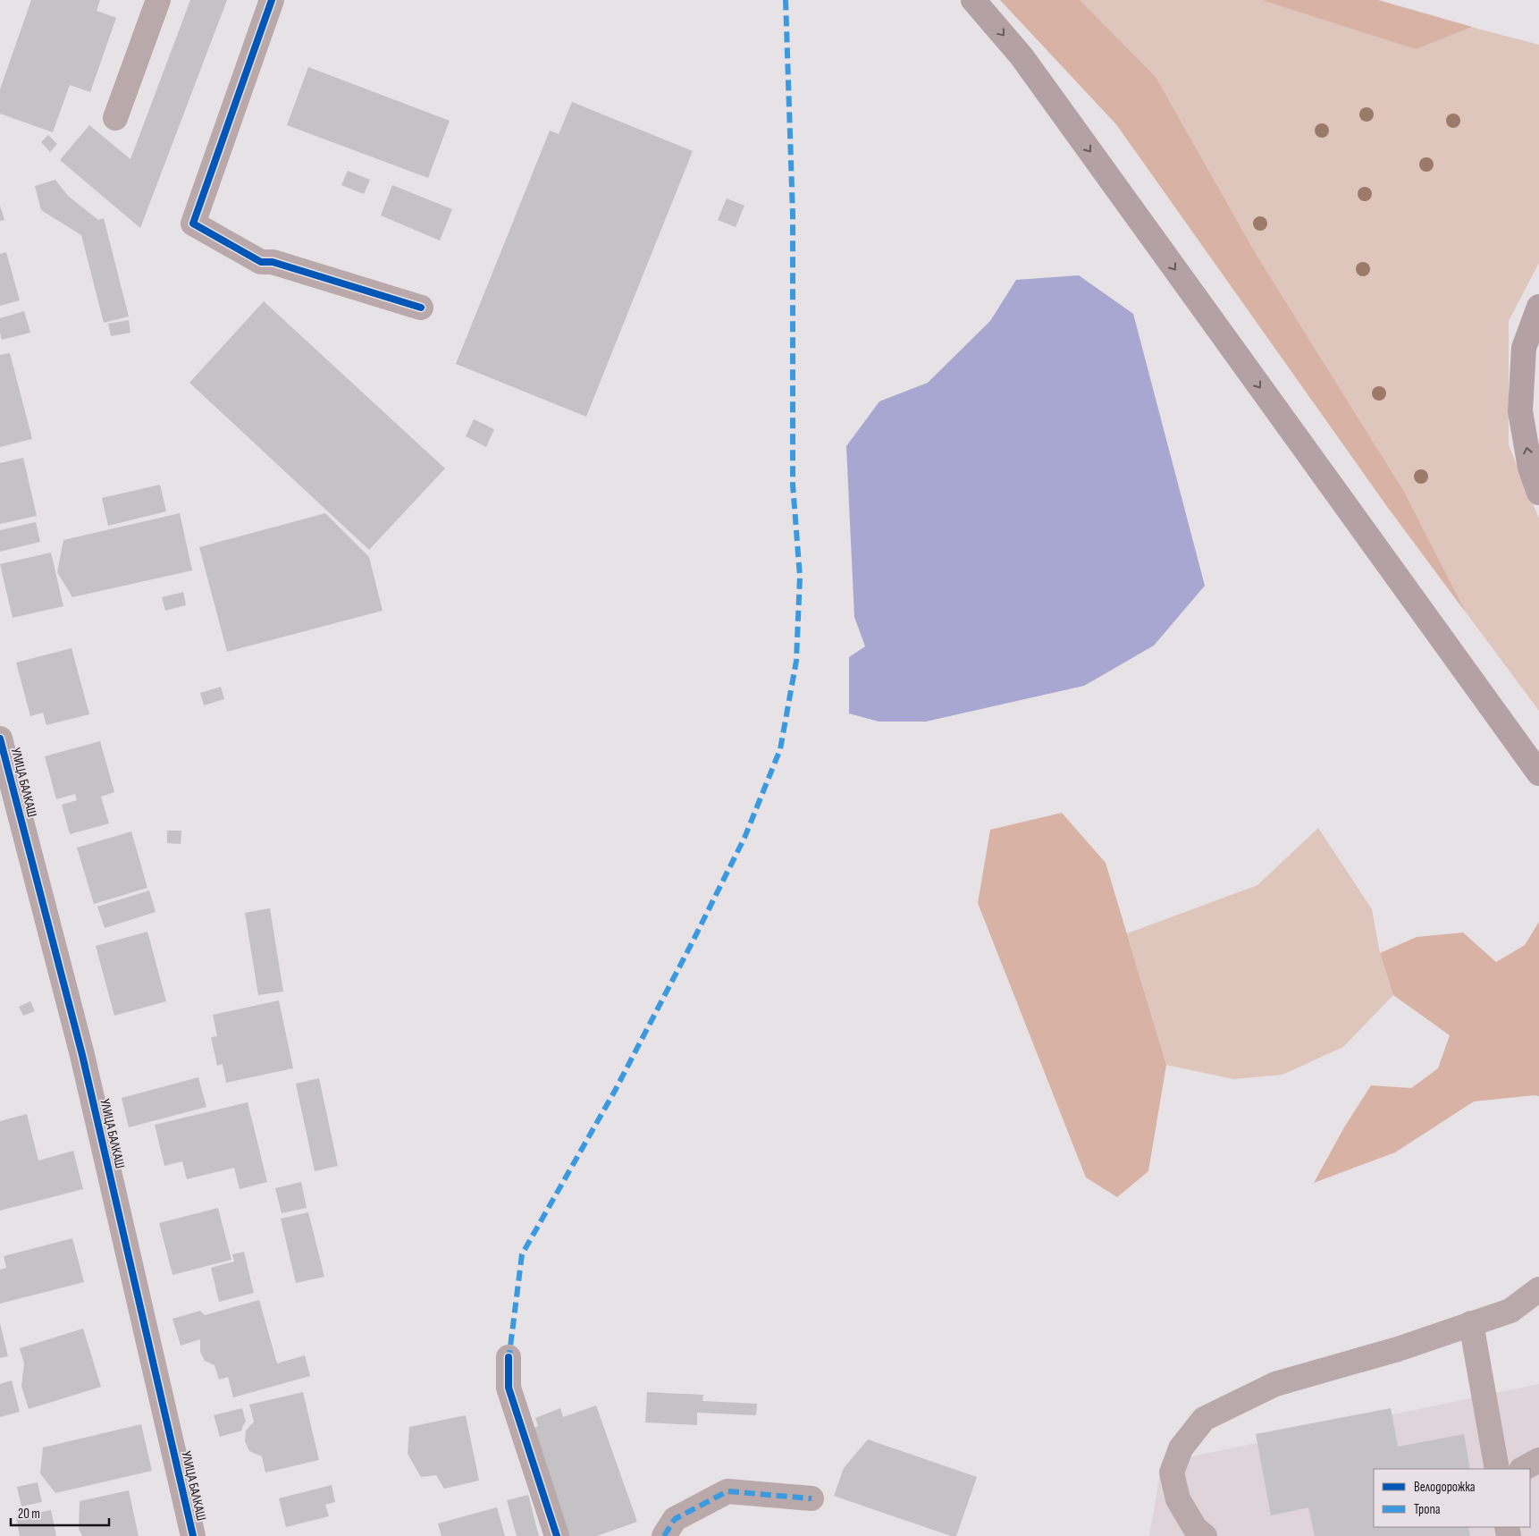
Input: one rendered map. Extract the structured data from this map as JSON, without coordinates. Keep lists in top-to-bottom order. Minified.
{"streets":{"street":["УЛИЦА БАЛКАШ"]},"legend":["Велодорожка","Тропа"],"scale_bar":"20 m"}
